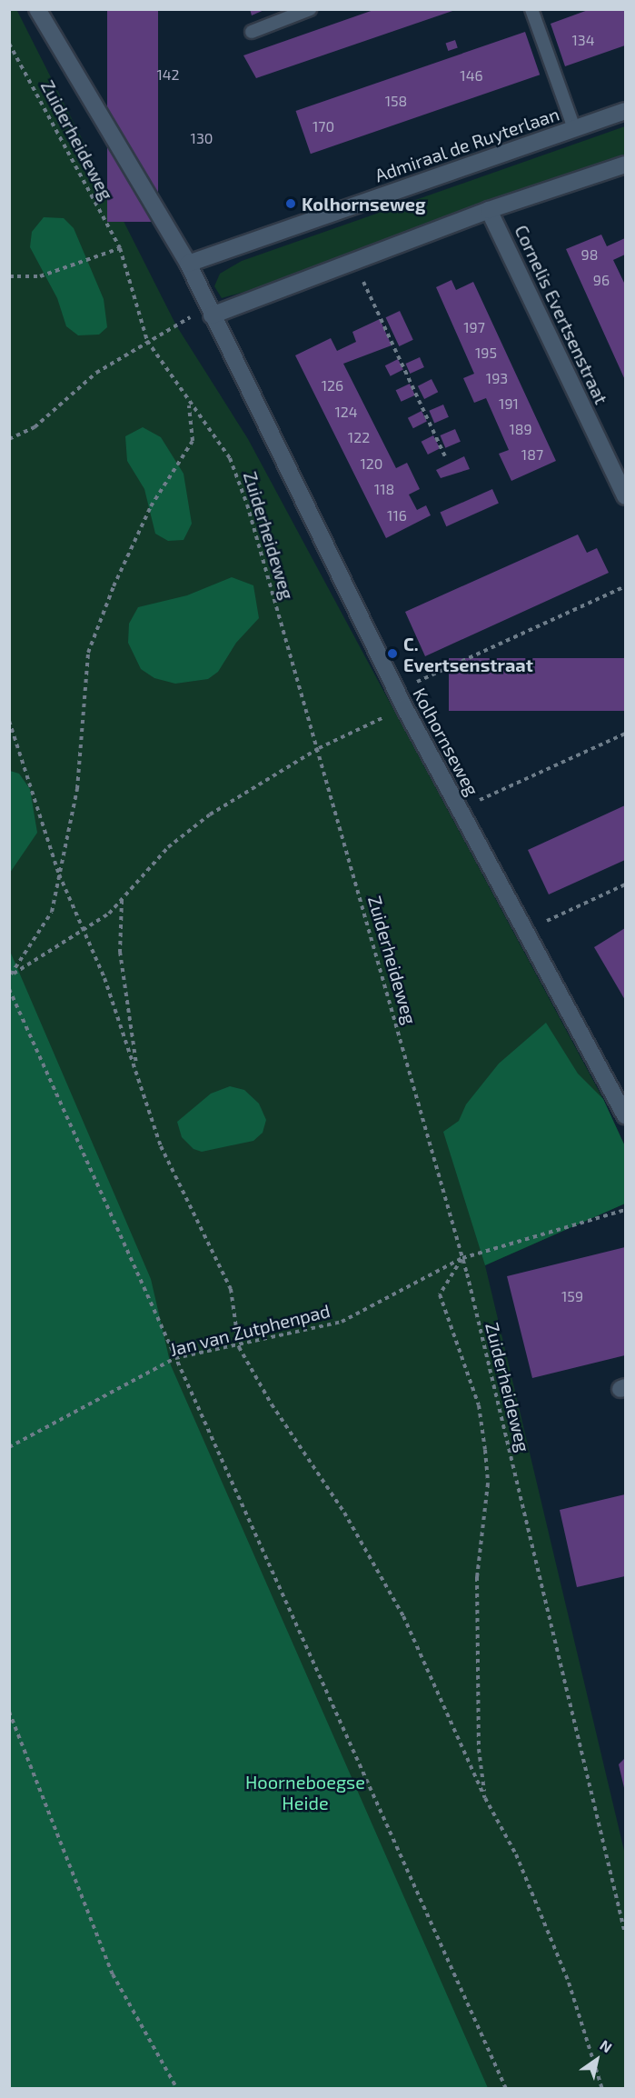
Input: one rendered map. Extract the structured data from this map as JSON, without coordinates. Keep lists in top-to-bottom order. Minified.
{"streets":{"street":["Admiraal de Ruyterlaan","Cornelis Evertsenstraat","Kolhornseweg"],"path":["Zuiderheideweg","Jan van Zutphenpad"]},"crossings":[["Zuiderheideweg","Jan van Zutphenpad"],["Admiraal de Ruyterlaan","Kolhornseweg"]],"parks":["Hoorneboegse Heide"],"places":["Kolhornseweg","C. Evertsenstraat"],"house_numbers":["134","142","146","158","170","130","98","96","197","195","193","126","191","124","189","122","187","120","118","116","159"],"north":"top right"}
